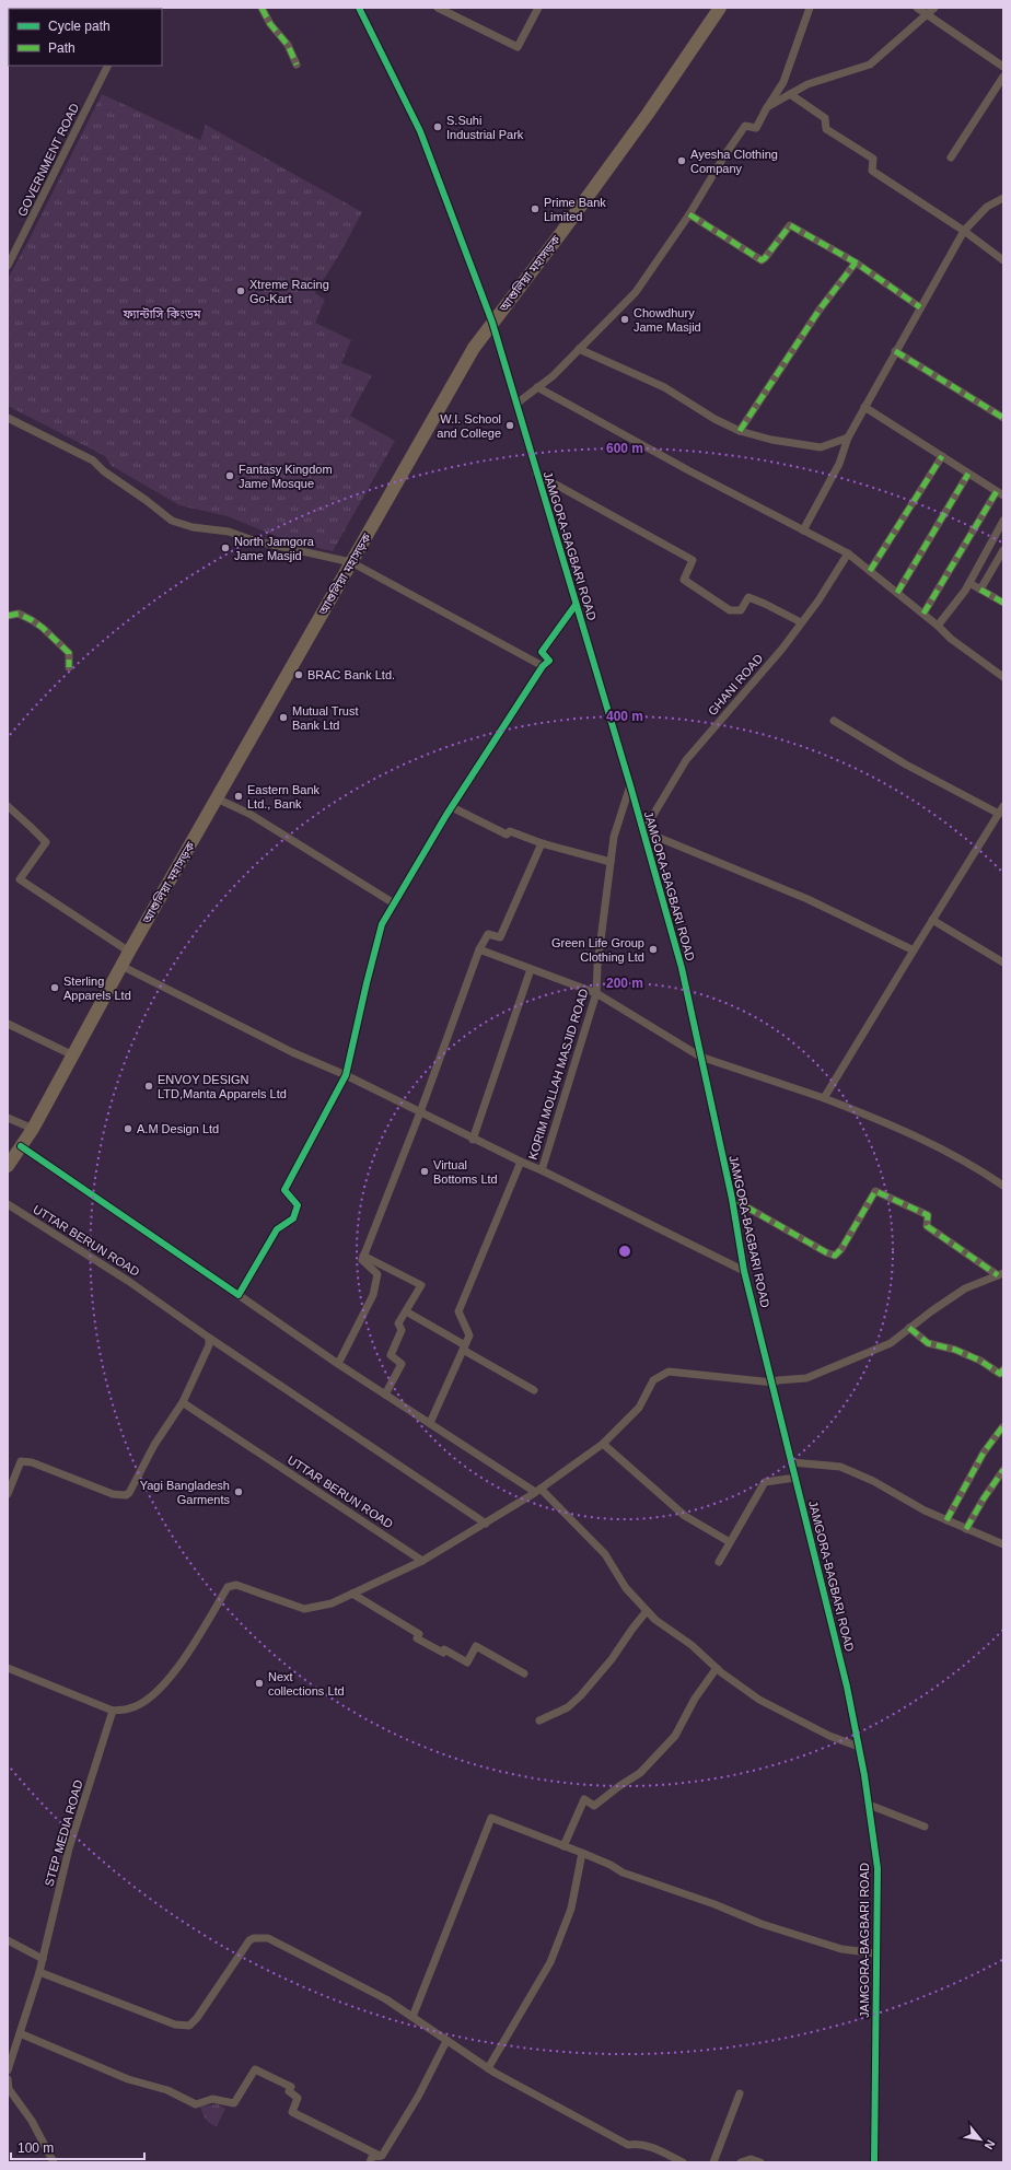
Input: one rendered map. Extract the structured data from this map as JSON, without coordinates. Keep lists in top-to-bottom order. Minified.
{"streets":{"highway":["আশুলিয়া মহাসড়ক"],"street":["GOVERNMENT ROAD","JAMGORA-BAGBARI ROAD","GHANI ROAD","KORIM MOLLAH MASJID ROAD","UTTAR BERUN ROAD","STEP MEDIA ROAD"]},"crossings":[["আশুলিয়া মহাসড়ক","JAMGORA-BAGBARI ROAD"],["JAMGORA-BAGBARI ROAD","GHANI ROAD"],["JAMGORA-BAGBARI ROAD","KORIM MOLLAH MASJID ROAD"]],"parks":["ফ্যান্টাসি কিংডম"],"places":["S.Suhi Industrial Park","Ayesha Clothing Company","Prime Bank Limited","Xtreme Racing Go-Kart","Chowdhury Jame Masjid","W.I. School and College","Fantasy Kingdom Jame Mosque","North Jamgora Jame Masjid","BRAC Bank Ltd.","Mutual Trust Bank Ltd","Eastern Bank Ltd., Bank","Green Life Group Clothing Ltd","Sterling Apparels Ltd","ENVOY DESIGN LTD,Manta Apparels Ltd","A.M Design Ltd","Virtual Bottoms Ltd","Yagi Bangladesh Garments","Next collections Ltd"],"legend":["Cycle path","Path"],"scale_bar":"100 m","north":"bottom right","rings":["600 m","400 m","200 m"]}
